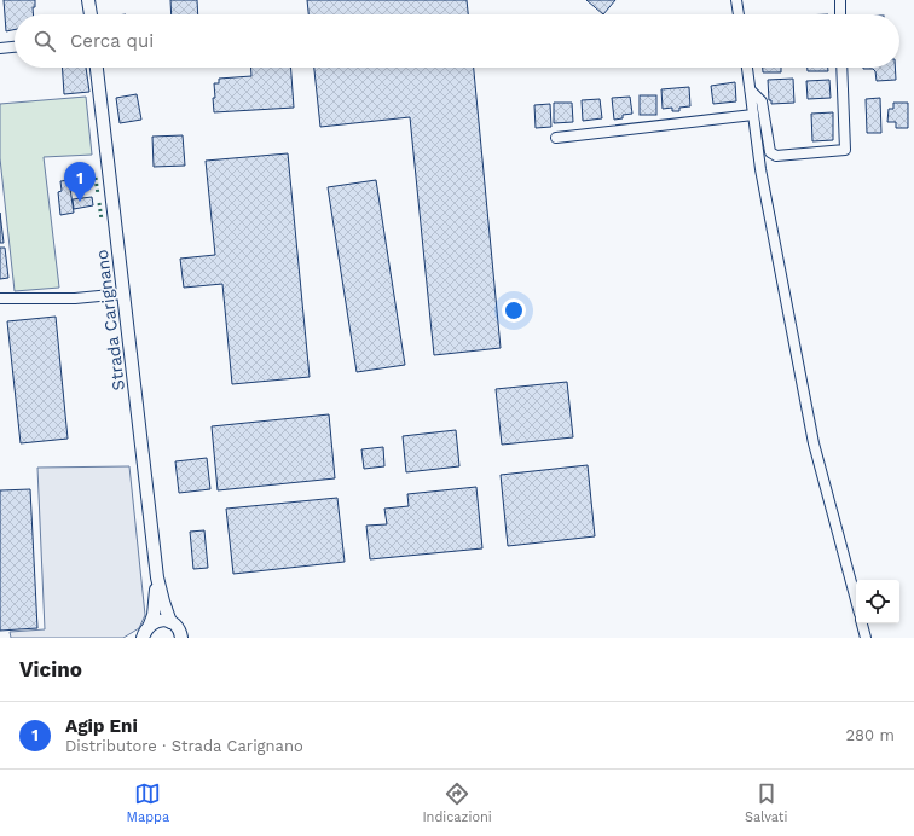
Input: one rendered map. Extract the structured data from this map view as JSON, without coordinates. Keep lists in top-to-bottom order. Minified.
{"streets":{"street":["Strada Carignano"]},"page":{"search":"Cerca qui","pins":"1","heading":"Vicino","list":[{"mark":"1","name":"Agip Eni","note":"Distributore · Strada Carignano","value":"280 m"}],"nav":["Mappa","Indicazioni","Salvati"]}}
